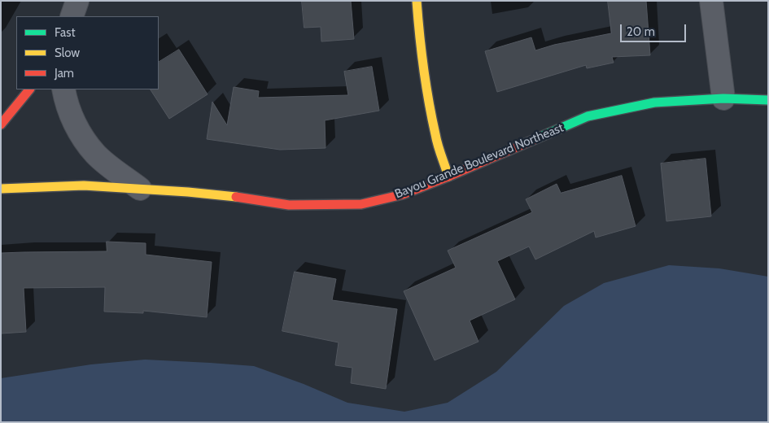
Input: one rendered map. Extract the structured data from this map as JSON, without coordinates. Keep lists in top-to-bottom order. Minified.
{"streets":{"street":["Bayou Grande Boulevard Northeast"]},"legend":["Fast","Slow","Jam"],"scale_bar":"20 m"}
